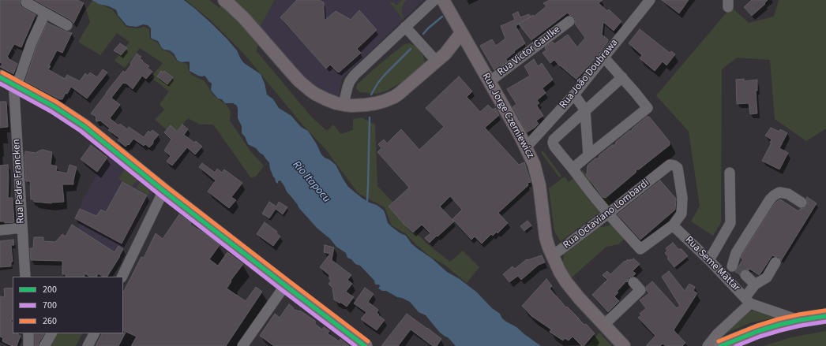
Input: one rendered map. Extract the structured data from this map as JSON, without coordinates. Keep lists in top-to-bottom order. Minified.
{"streets":{"main road":["Rua Jorge Czerniewicz"],"street":["Rua Victor Gaulke","Rua João Doubrawa","Rua Padre Francken","Rua Octaviano Lombardi","Rua Seme Mattar"]},"crossings":[["Rua Victor Gaulke","Rua Jorge Czerniewicz"],["Rua João Doubrawa","Rua Jorge Czerniewicz"],["Rua Jorge Czerniewicz","Rua Octaviano Lombardi"],["Rua Octaviano Lombardi","Rua Seme Mattar"]],"water":["Rio Itapocu"],"lines":["transit line 260","transit line 200","transit line 700"],"legend":["200","700","260"]}
